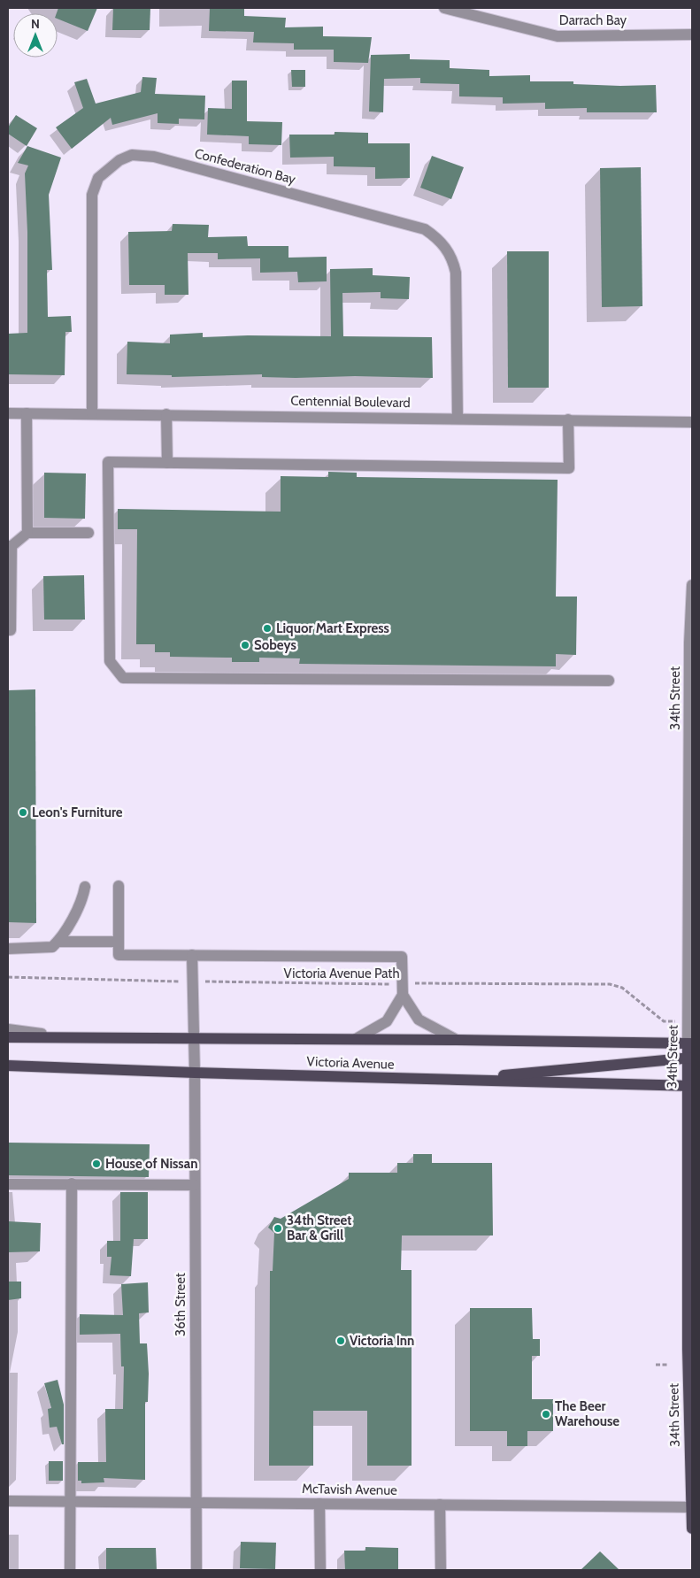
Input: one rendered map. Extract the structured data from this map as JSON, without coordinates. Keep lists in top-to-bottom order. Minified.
{"streets":{"main road":["34th Street","Victoria Avenue"],"street":["Darrach Bay","Confederation Bay","Centennial Boulevard","36th Street","McTavish Avenue"],"path":["Victoria Avenue Path"]},"crossings":[["Confederation Bay","Centennial Boulevard"],["34th Street","Victoria Avenue"],["34th Street","McTavish Avenue"],["Victoria Avenue Path","36th Street"],["Victoria Avenue","36th Street"],["36th Street","McTavish Avenue"]],"places":["Liquor Mart Express","Sobeys","Leon's Furniture","House of Nissan","34th Street Bar & Grill","Victoria Inn","The Beer Warehouse"],"north":"top"}
